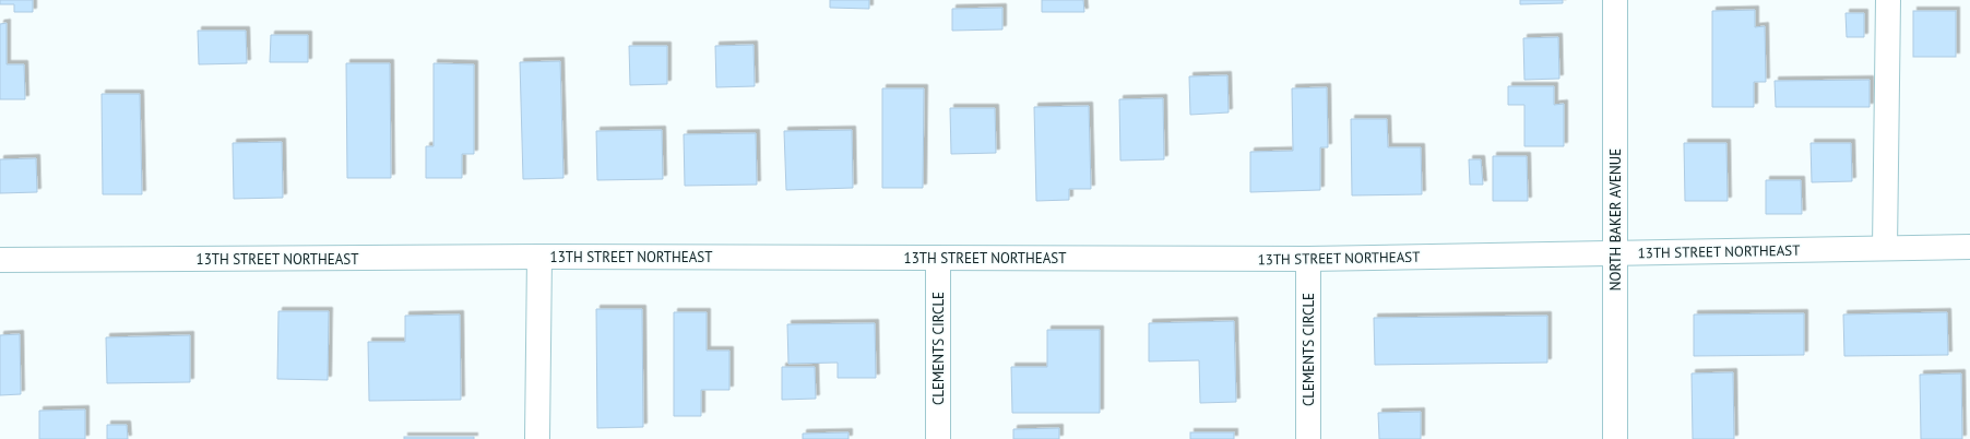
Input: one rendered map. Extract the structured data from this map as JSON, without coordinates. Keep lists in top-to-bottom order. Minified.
{"streets":{"street":["NORTH BAKER AVENUE","13TH STREET NORTHEAST","CLEMENTS CIRCLE"]},"crossings":[["NORTH BAKER AVENUE","13TH STREET NORTHEAST"],["13TH STREET NORTHEAST","CLEMENTS CIRCLE"]]}
